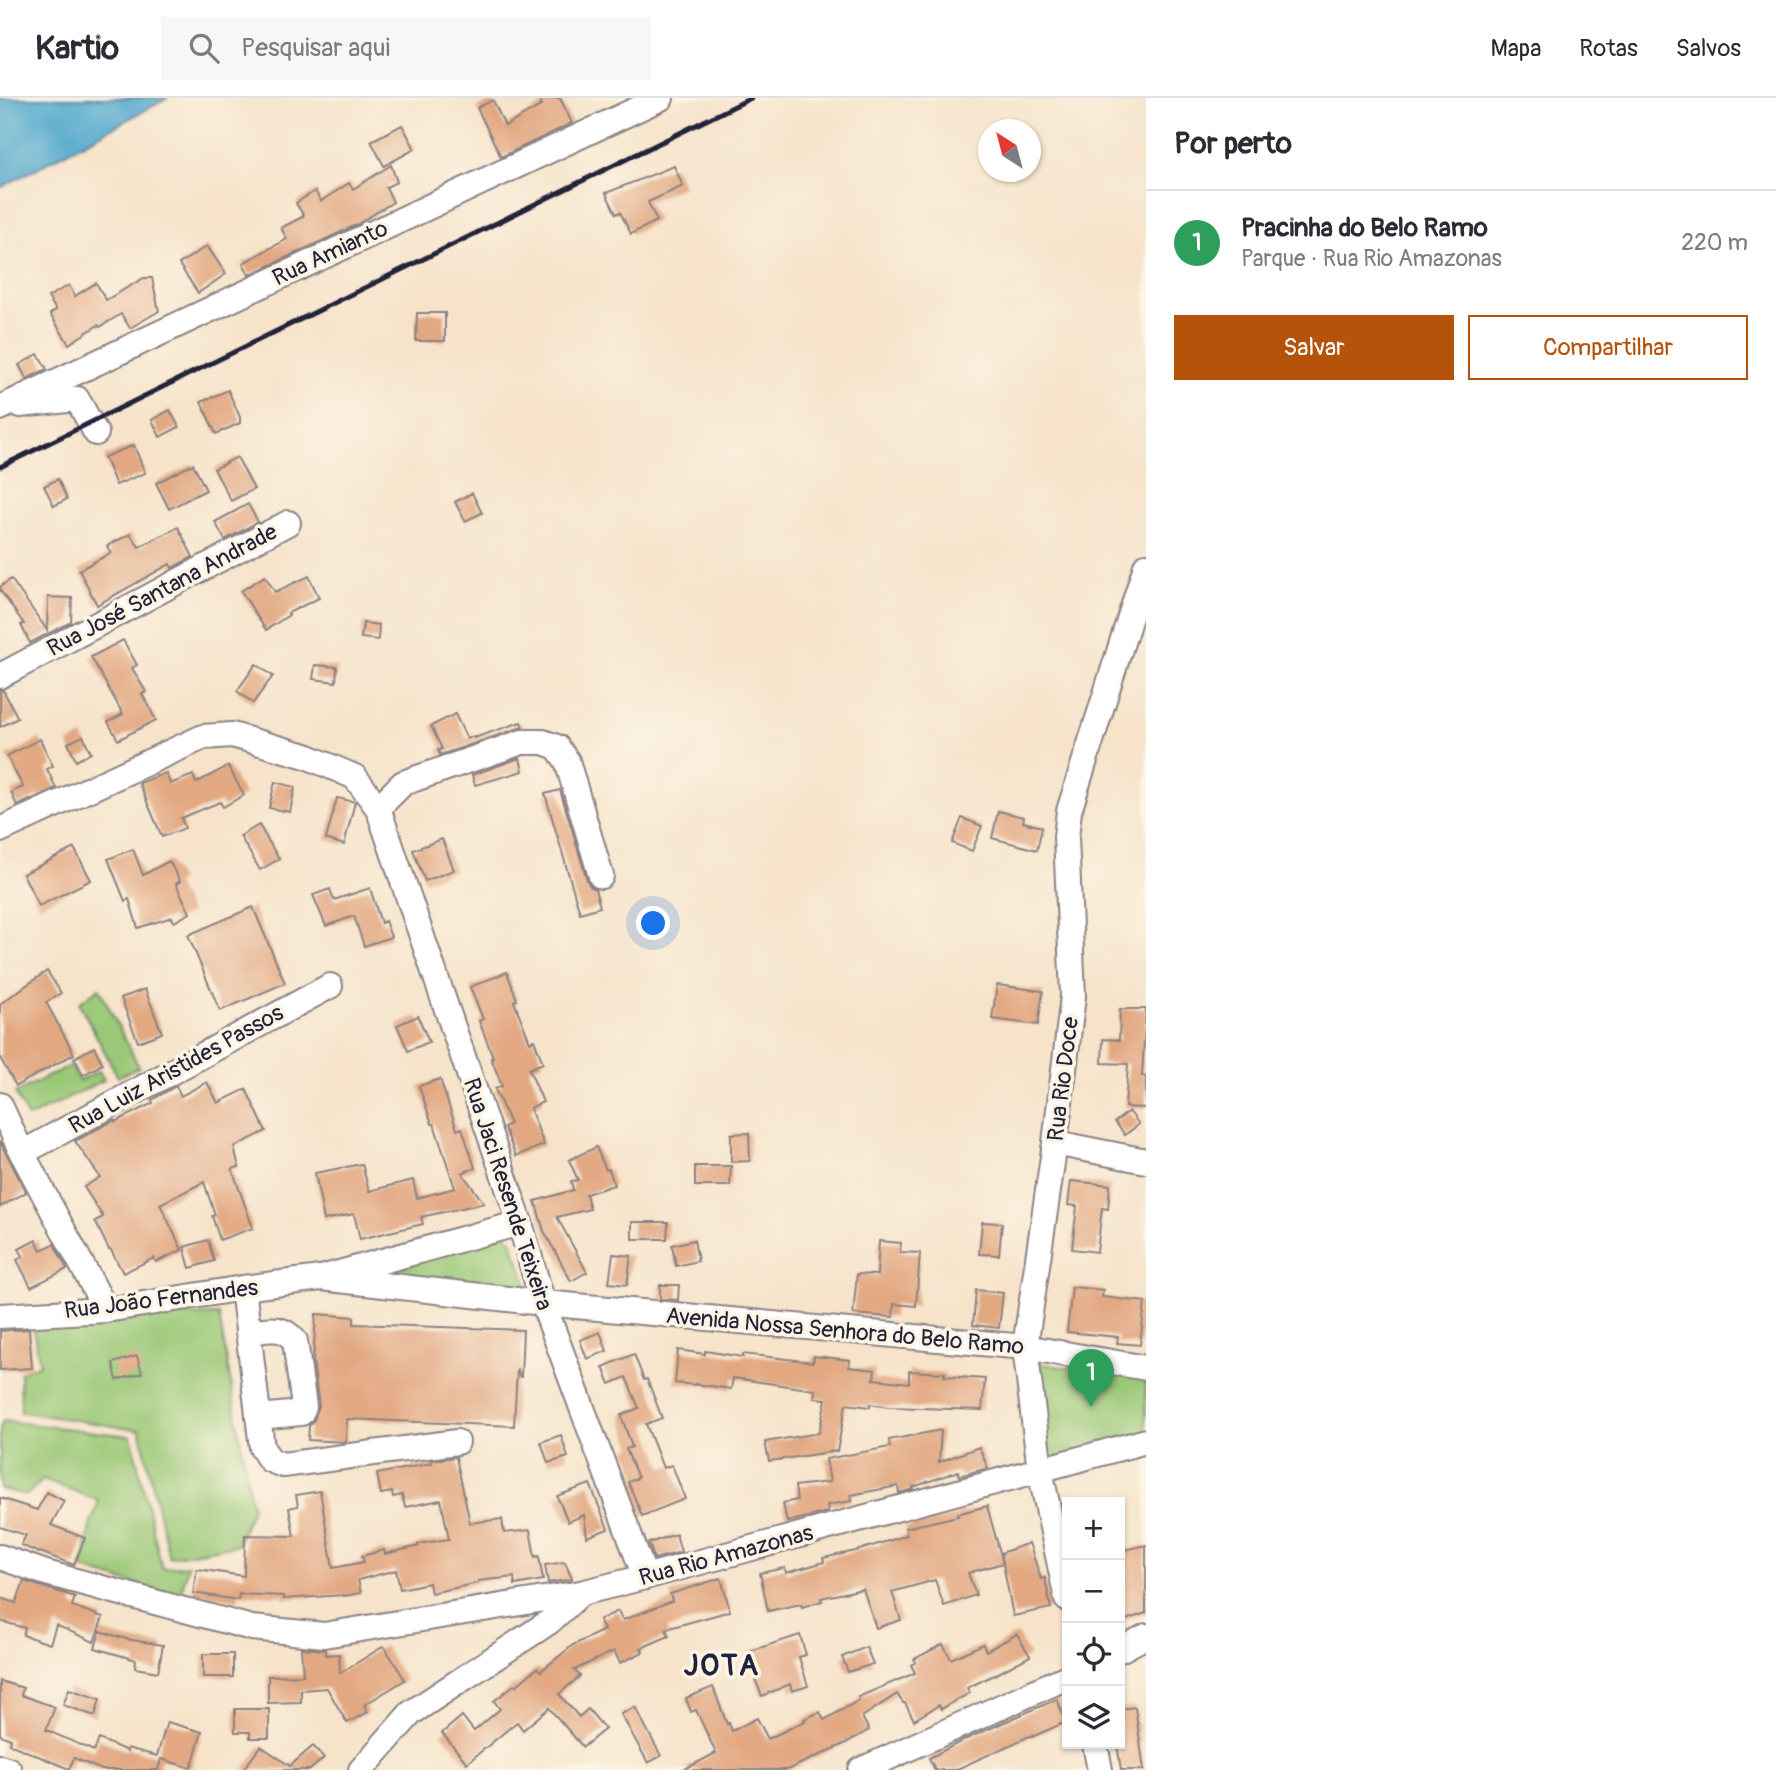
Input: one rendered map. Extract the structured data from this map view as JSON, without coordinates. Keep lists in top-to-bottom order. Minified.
{"streets":{"street":["Rua Amianto","Rua José Santana Andrade","Rua Luiz Aristides Passos","Rua Rio Doce","Rua Jaci Resende Teixeira","Rua João Fernandes","Avenida Nossa Senhora do Belo Ramo","Rua Rio Amazonas"]},"crossings":[["Rua Rio Doce","Avenida Nossa Senhora do Belo Ramo"],["Rua Rio Doce","Rua Rio Amazonas"],["Rua Jaci Resende Teixeira","Rua João Fernandes"],["Rua Jaci Resende Teixeira","Avenida Nossa Senhora do Belo Ramo"],["Rua Jaci Resende Teixeira","Rua Rio Amazonas"],["Rua João Fernandes","Avenida Nossa Senhora do Belo Ramo"]],"districts":["JOTA"],"north":"top left","page":{"header":"Kartio","search":"Pesquisar aqui","nav":["Mapa","Rotas","Salvos"],"heading":"Por perto","list":[{"mark":"1","name":"Pracinha do Belo Ramo","note":"Parque · Rua Rio Amazonas","value":"220 m"}],"buttons":["Salvar","Compartilhar"],"pins":"1","map_buttons":["+","−"]}}
